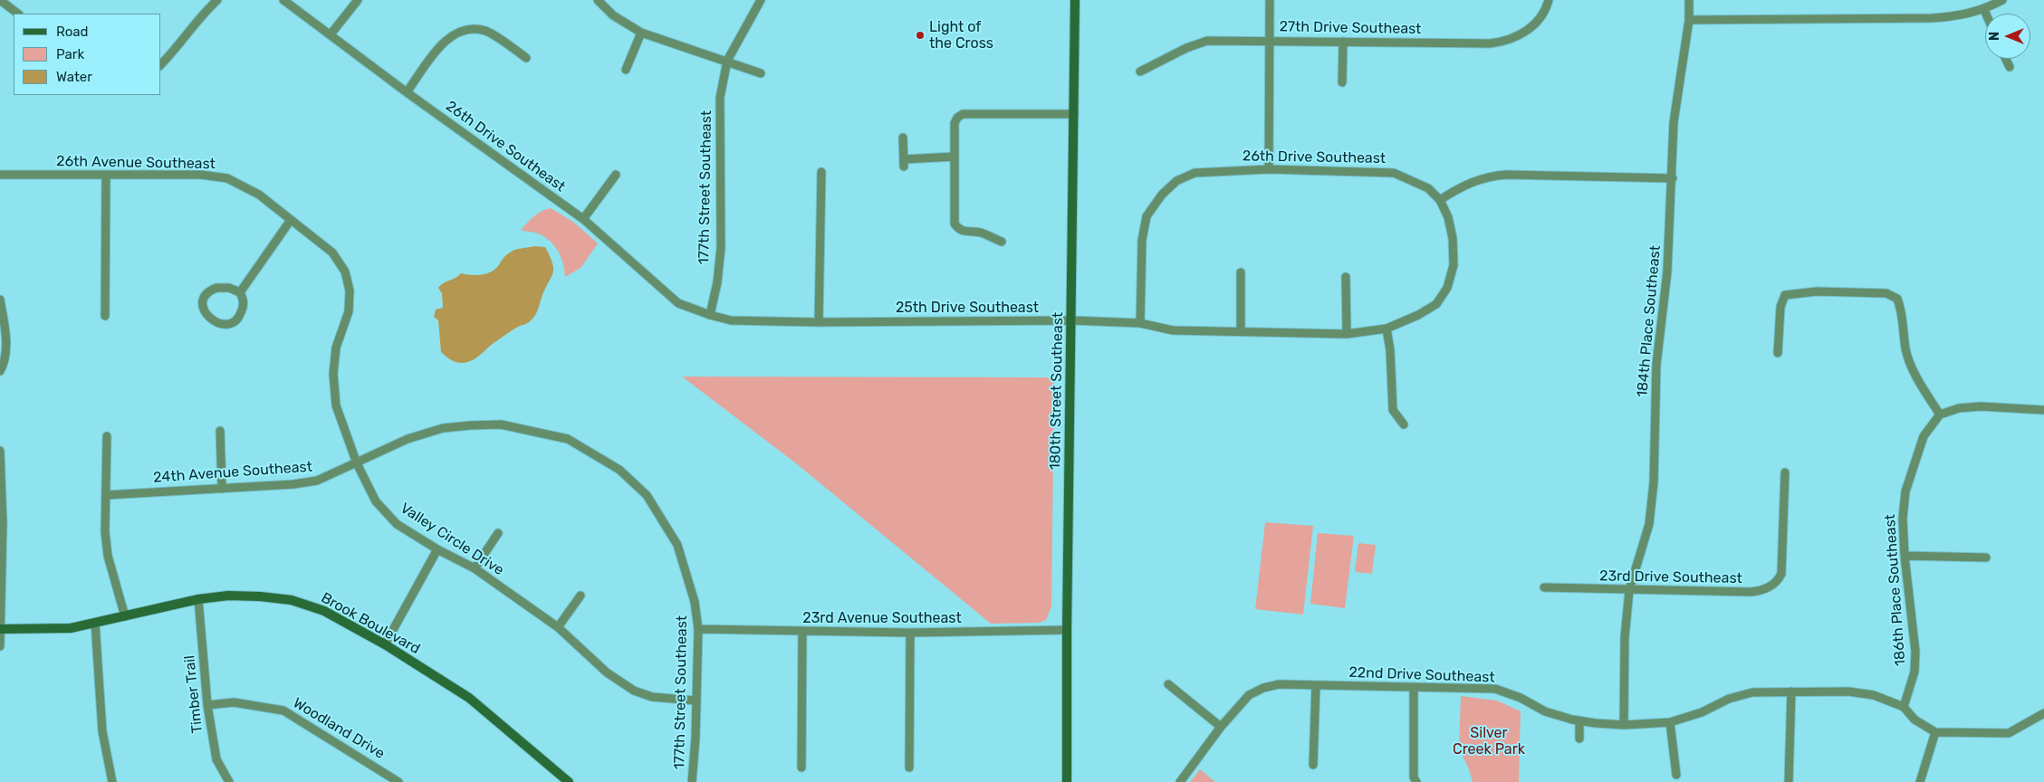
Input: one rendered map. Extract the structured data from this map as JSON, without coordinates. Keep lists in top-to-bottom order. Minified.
{"streets":{"street":["27th Drive Southeast","26th Drive Southeast","26th Avenue Southeast","177th Street Southeast","25th Drive Southeast","184th Place Southeast","180th Street Southeast","24th Avenue Southeast","Valley Circle Drive","23rd Drive Southeast","186th Place Southeast","23rd Avenue Southeast","Brook Boulevard","22nd Drive Southeast","Timber Trail","Woodland Drive"]},"crossings":[["26th Drive Southeast","177th Street Southeast"],["26th Drive Southeast","25th Drive Southeast"],["26th Avenue Southeast","Valley Circle Drive"],["177th Street Southeast","25th Drive Southeast"],["177th Street Southeast","24th Avenue Southeast"],["177th Street Southeast","Valley Circle Drive"],["177th Street Southeast","23rd Avenue Southeast"],["25th Drive Southeast","180th Street Southeast"],["184th Place Southeast","23rd Drive Southeast"],["184th Place Southeast","22nd Drive Southeast"],["180th Street Southeast","23rd Avenue Southeast"],["24th Avenue Southeast","Valley Circle Drive"],["186th Place Southeast","22nd Drive Southeast"],["Brook Boulevard","Timber Trail"],["Timber Trail","Woodland Drive"]],"parks":["Silver Creek Park"],"places":["Light of the Cross"],"legend":["Road","Park","Water"],"north":"left"}
